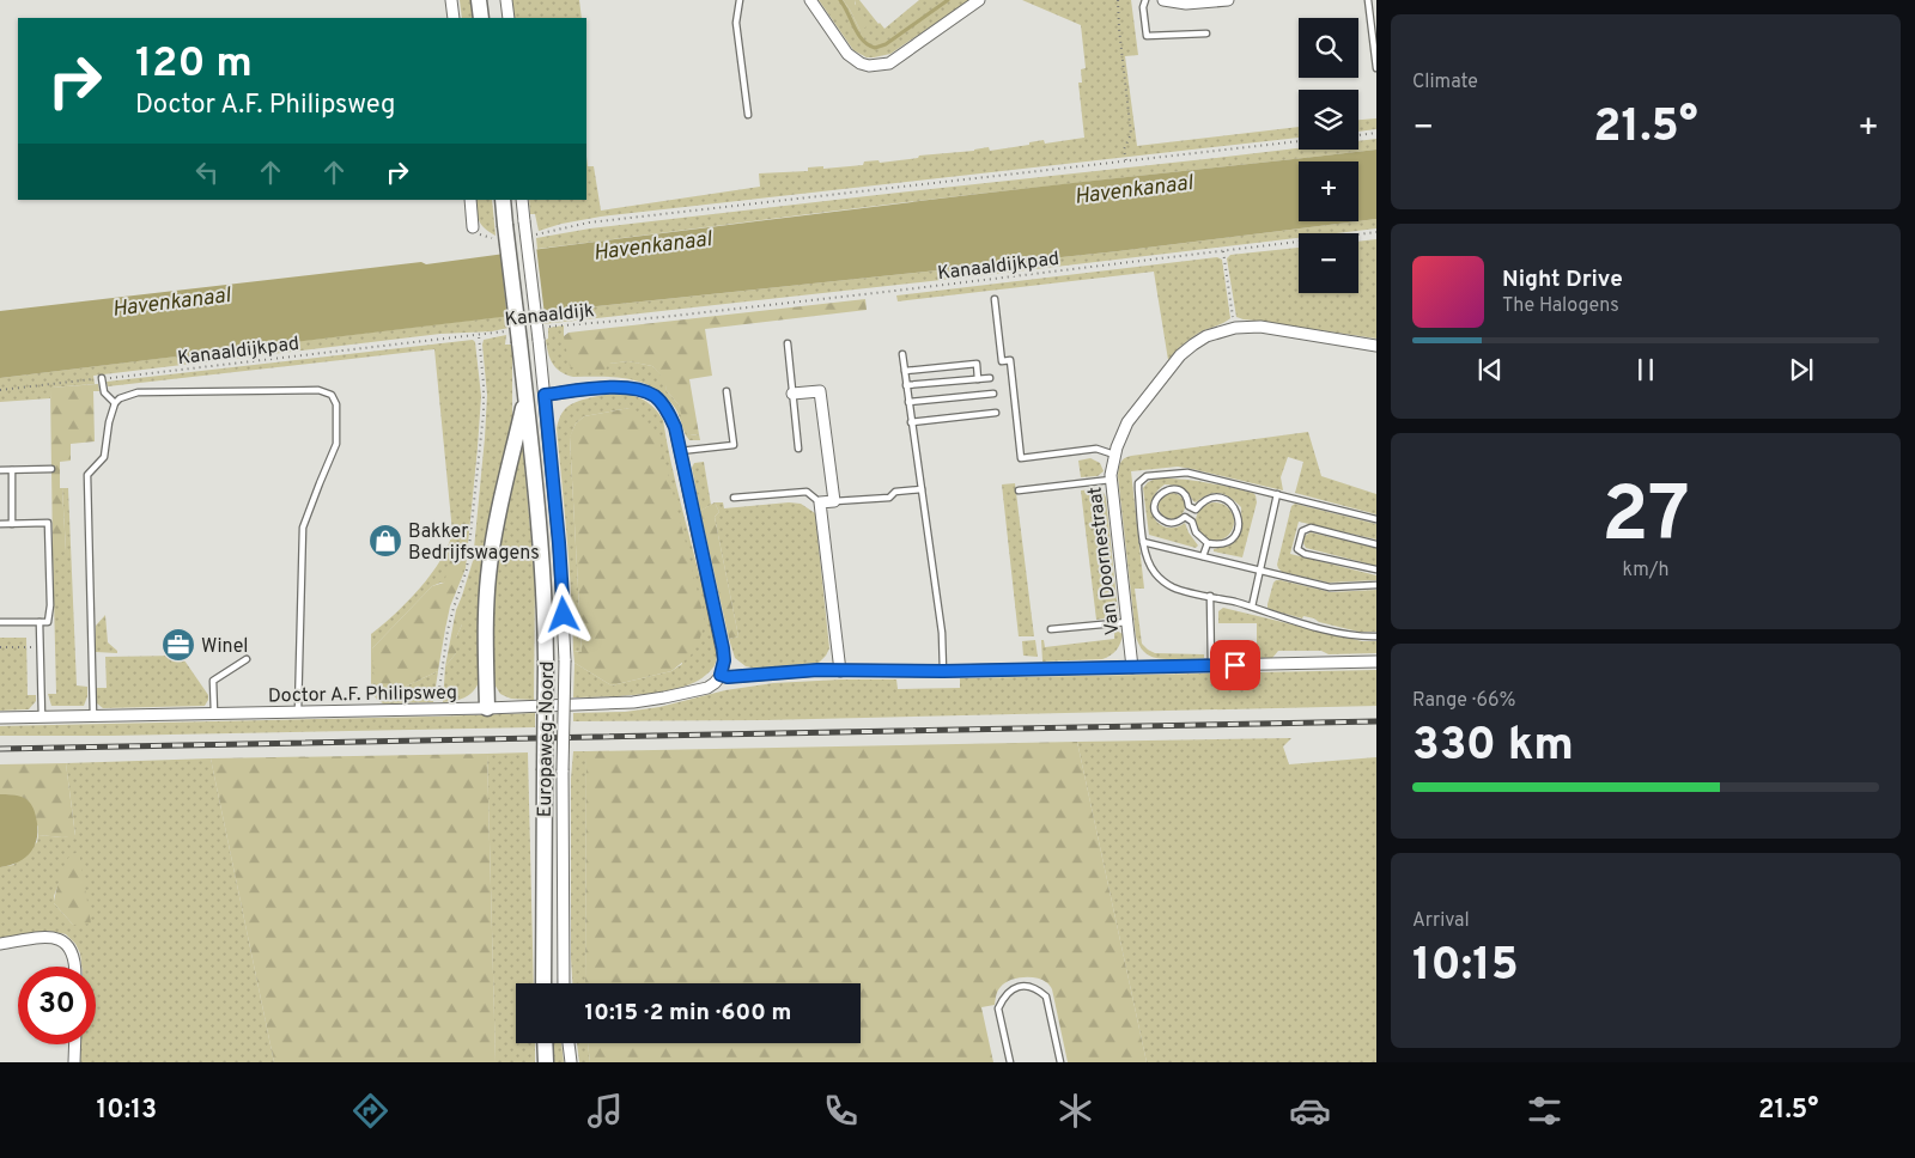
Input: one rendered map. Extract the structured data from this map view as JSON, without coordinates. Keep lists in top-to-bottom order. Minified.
{"streets":{"main road":["Europaweg-Noord"],"street":["Van Doornestraat","Doctor A.F. Philipsweg"],"path":["Kanaaldijkpad","Kanaaldijk"]},"crossings":[["Kanaaldijkpad","Kanaaldijk"]],"water":["Havenkanaal"],"places":{"shop":["Bakker Bedrijfswagens"],"office":["Winel"]},"page":{"tile":["Climate",["27","km/h"],["Range · 66%","330 km"],["Arrival","10:15"]],"map_buttons":["+","−"],"turn":["120 m","Doctor A.F. Philipsweg"],"heat":["−","21.5°","+"],"song":["Night Drive","The Halogens"],"limit":"30","trip":"10:15 · 2 min · 600 m","tabs":["10:13","21.5°"]}}
